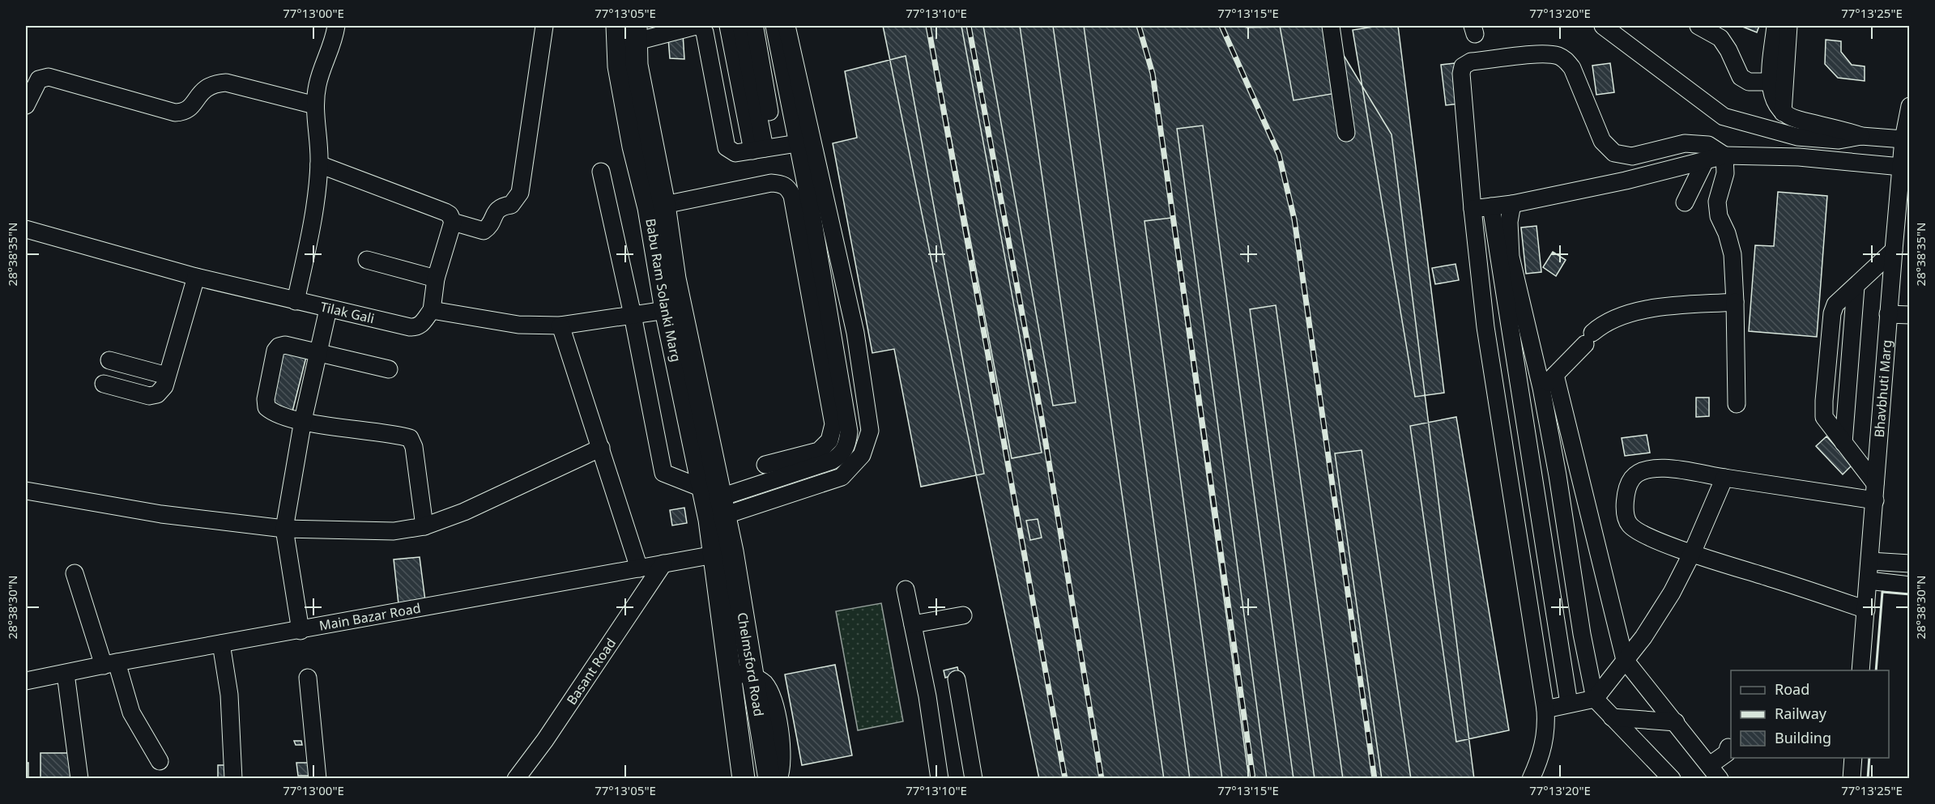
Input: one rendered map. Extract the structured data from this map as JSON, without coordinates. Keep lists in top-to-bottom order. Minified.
{"streets":{"main road":["Babu Ram Solanki Marg","Chelmsford Road"],"street":["Tilak Gali","Bhavbhuti Marg","Main Bazar Road","Basant Road"]},"crossings":[["Babu Ram Solanki Marg","Main Bazar Road"],["Babu Ram Solanki Marg","Chelmsford Road"],["Main Bazar Road","Chelmsford Road"],["Main Bazar Road","Basant Road"]],"legend":["Road","Railway","Building"],"coordinates":["77°13'00\"E","77°13'05\"E","77°13'10\"E","77°13'15\"E","77°13'20\"E","77°13'25\"E","28°38'35\"N","28°38'30\"N"]}
